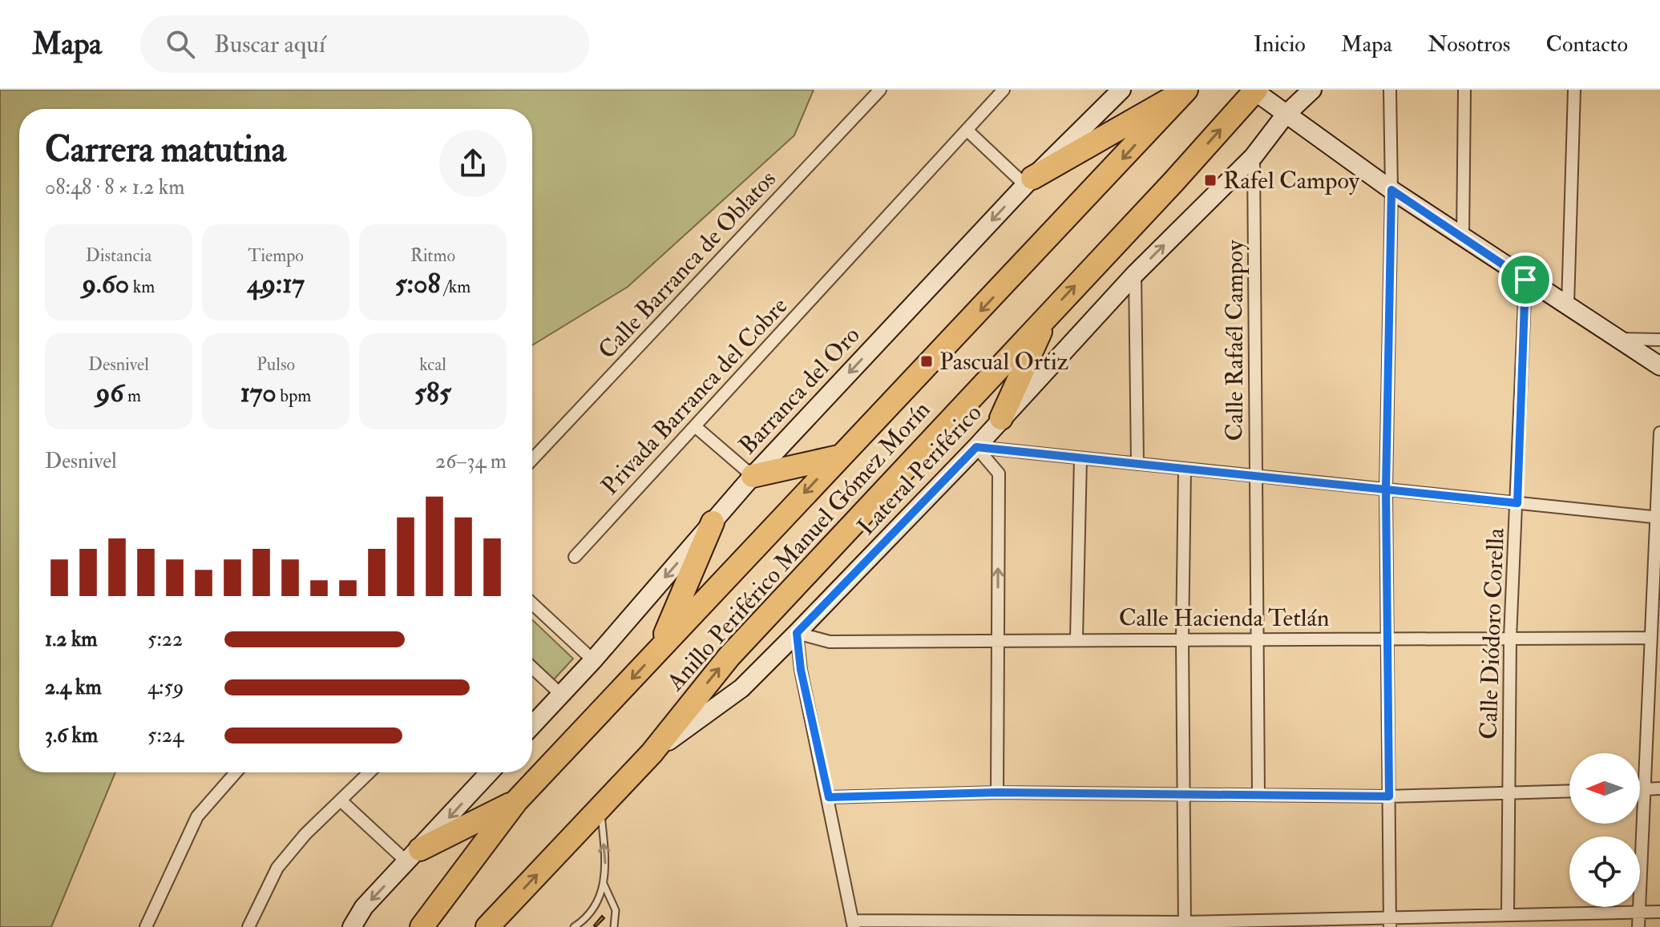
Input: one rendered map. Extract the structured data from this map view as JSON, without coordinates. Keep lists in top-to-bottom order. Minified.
{"streets":{"highway":["Anillo Periférico Manuel Gómez Morín"],"street":["Calle Barranca de Oblatos","Calle Rafaél Campoy","Barranca del Oro","Privada Barranca del Cobre","Lateral Periférico","Calle Hacienda Tetlán","Calle Diódoro Corella"]},"crossings":[["Calle Rafaél Campoy","Lateral Periférico"],["Calle Rafaél Campoy","Calle Hacienda Tetlán"],["Lateral Periférico","Anillo Periférico Manuel Gómez Morín"],["Lateral Periférico","Calle Hacienda Tetlán"],["Calle Hacienda Tetlán","Calle Diódoro Corella"]],"one_way":["Barranca del Oro"],"places":{"transit":["Rafel Campoy","Pascual Ortiz"]},"north":"left","page":{"header":"Mapa","search":"Buscar aquí","nav":["Inicio","Mapa","Nosotros","Contacto"],"heading":["Carrera matutina","08:48 · 8 × 1.2 km"],"stats":[["Distancia","9.60 km"],["Tiempo","49:17"],["Ritmo","5:08 /km"],["Desnivel","96 m"],["Pulso","170 bpm"],["kcal","585"]],"chart":["Desnivel","26–34 m"],"list":[{"name":"1.2 km","note":"5:22"},{"name":"2.4 km","note":"4:59"},{"name":"3.6 km","note":"5:24"}]}}
